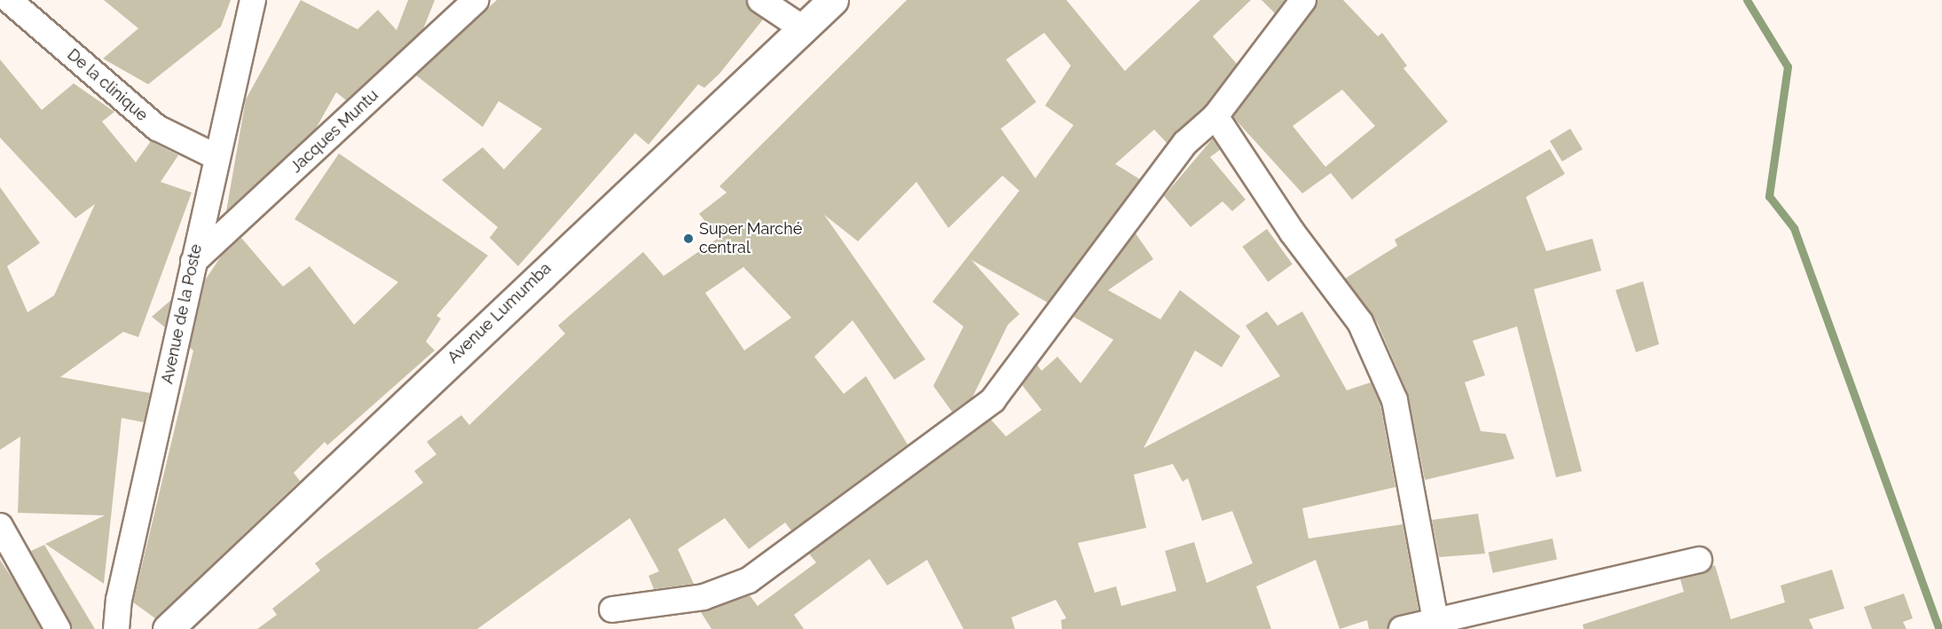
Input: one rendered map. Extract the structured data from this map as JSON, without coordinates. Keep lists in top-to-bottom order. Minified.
{"streets":{"main road":["Avenue Lumumba"],"street":["De la clinique","Jacques Muntu","Avenue de la Poste"]},"crossings":[["De la clinique","Avenue de la Poste"],["Jacques Muntu","Avenue de la Poste"]],"places":["Super Marché central"]}
